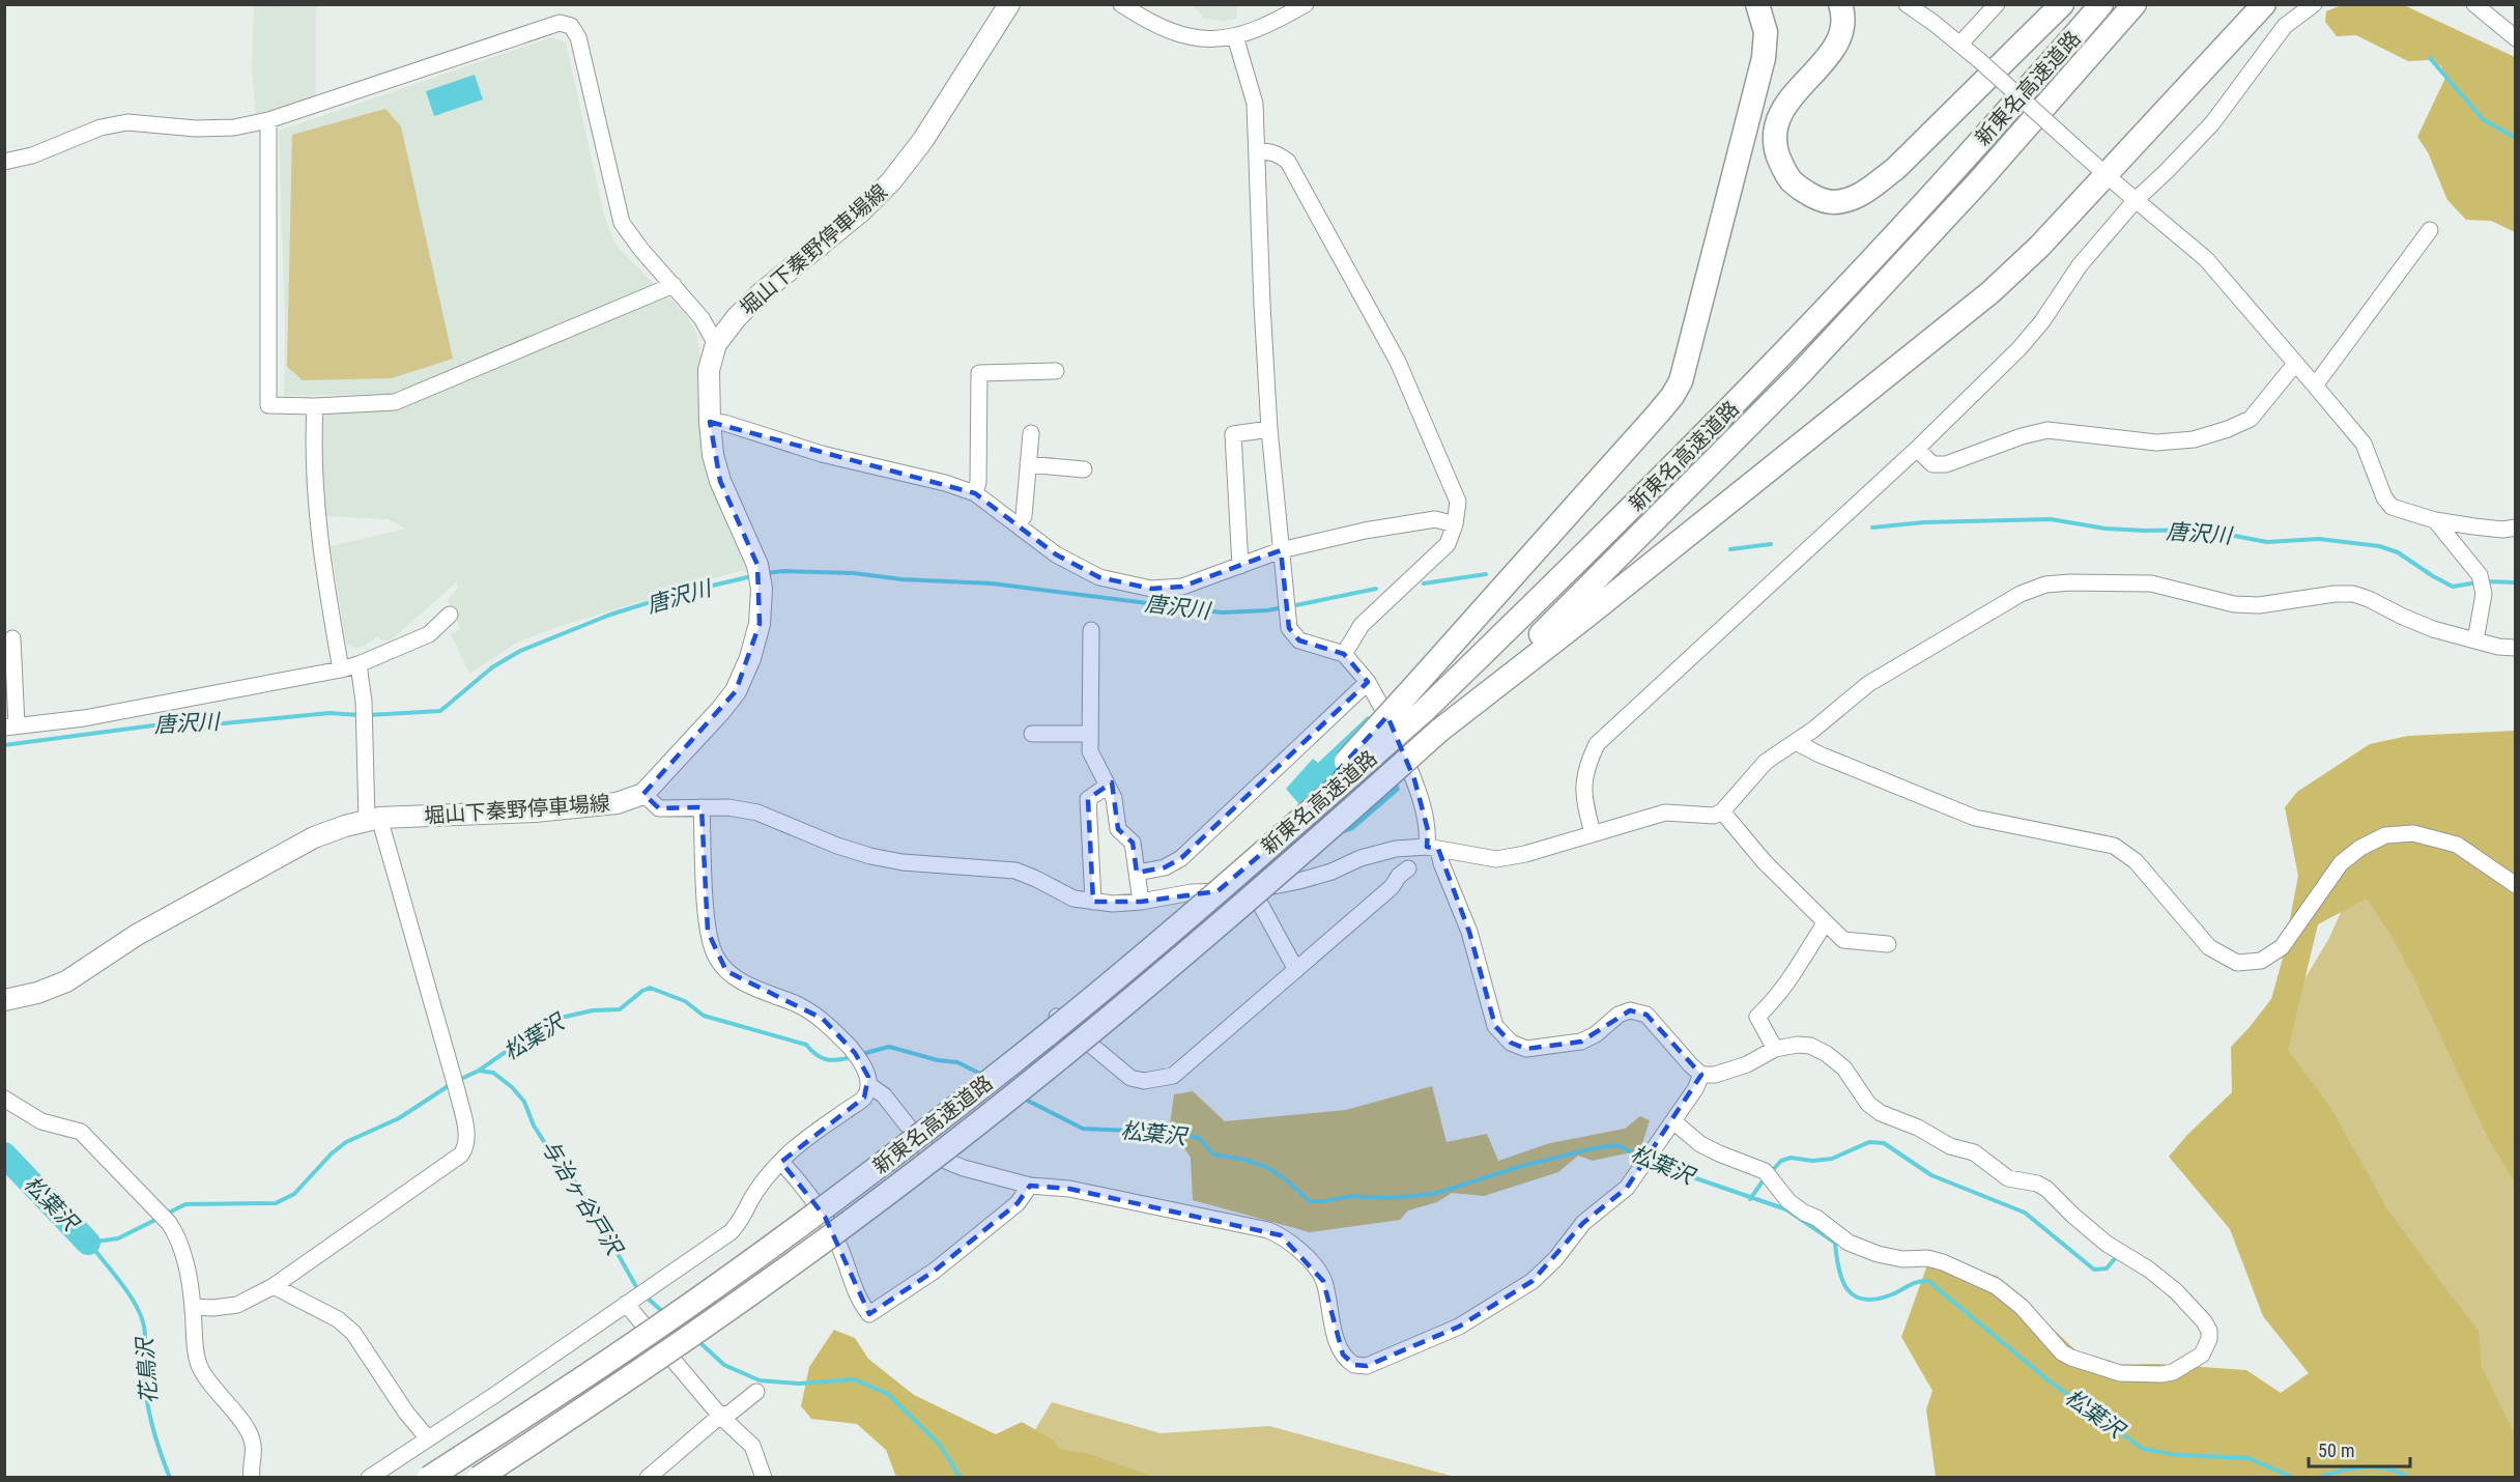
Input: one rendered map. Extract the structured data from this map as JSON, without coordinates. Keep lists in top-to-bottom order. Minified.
{"streets":{"highway":["新東名高速道路"],"main road":["堀山下秦野停車場線"]},"water":["唐沢川","松葉沢","与治ヶ谷戸沢","花鳥沢"],"scale_bar":"50 m"}
